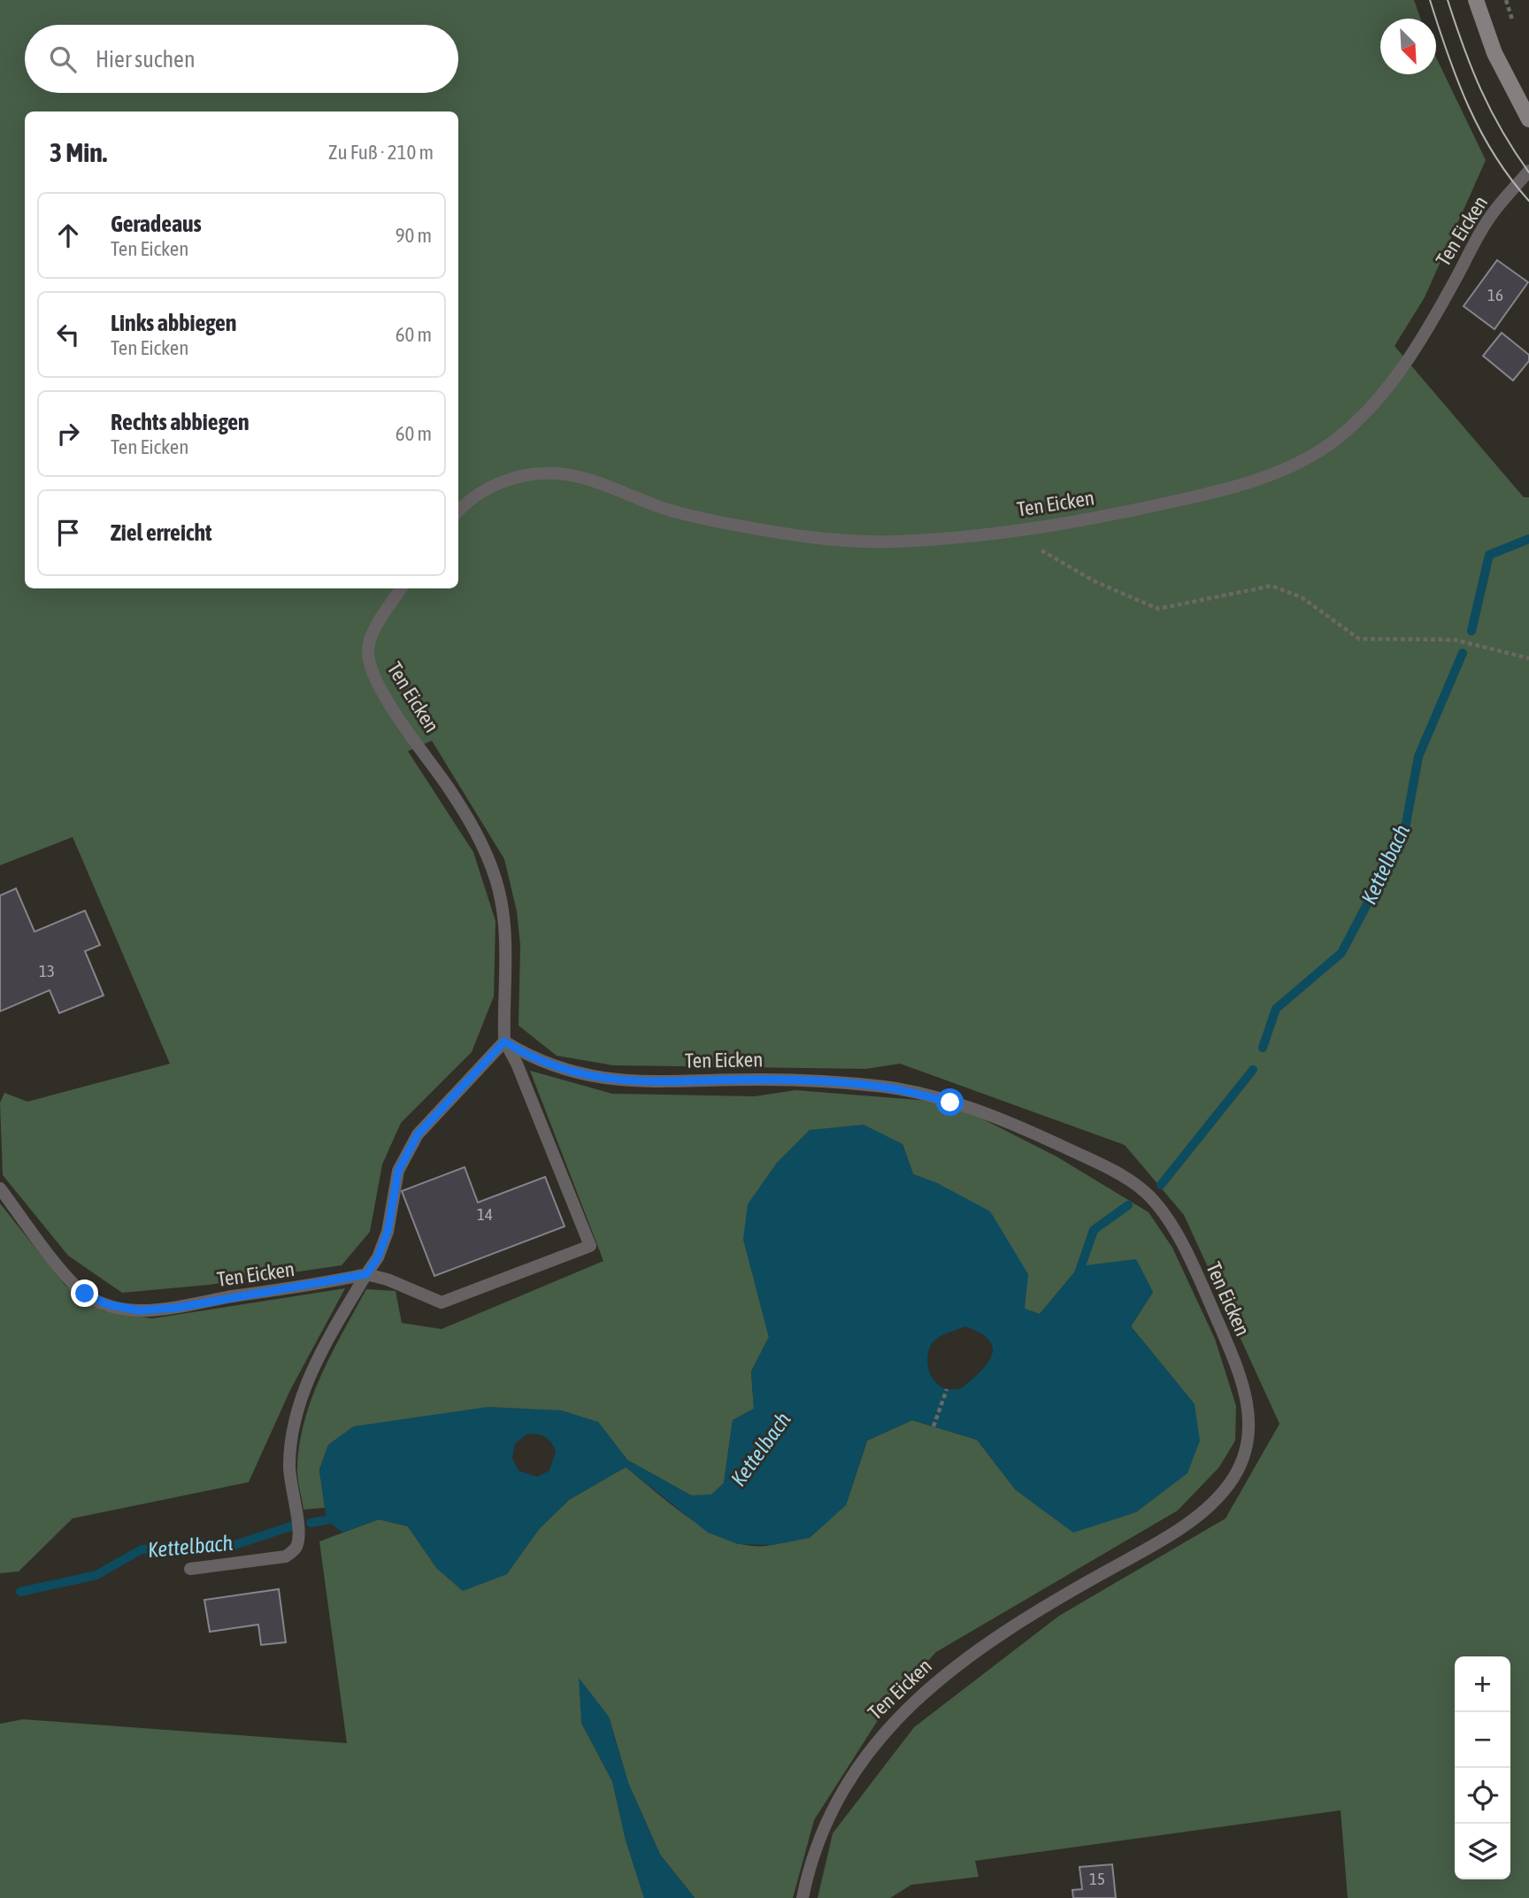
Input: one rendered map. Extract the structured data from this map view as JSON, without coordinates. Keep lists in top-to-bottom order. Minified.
{"streets":{"lane":["Ten Eicken"]},"water":["Kettelbach"],"house_numbers":["16","13","14","15"],"north":"bottom right","page":{"search":"Hier suchen","heading":["3 Min.","Zu Fuß · 210 m"],"list":[["Geradeaus","Ten Eicken","90 m"],["Links abbiegen","Ten Eicken","60 m"],["Rechts abbiegen","Ten Eicken","60 m"],"Ziel erreicht"],"map_buttons":["+","−"]}}
